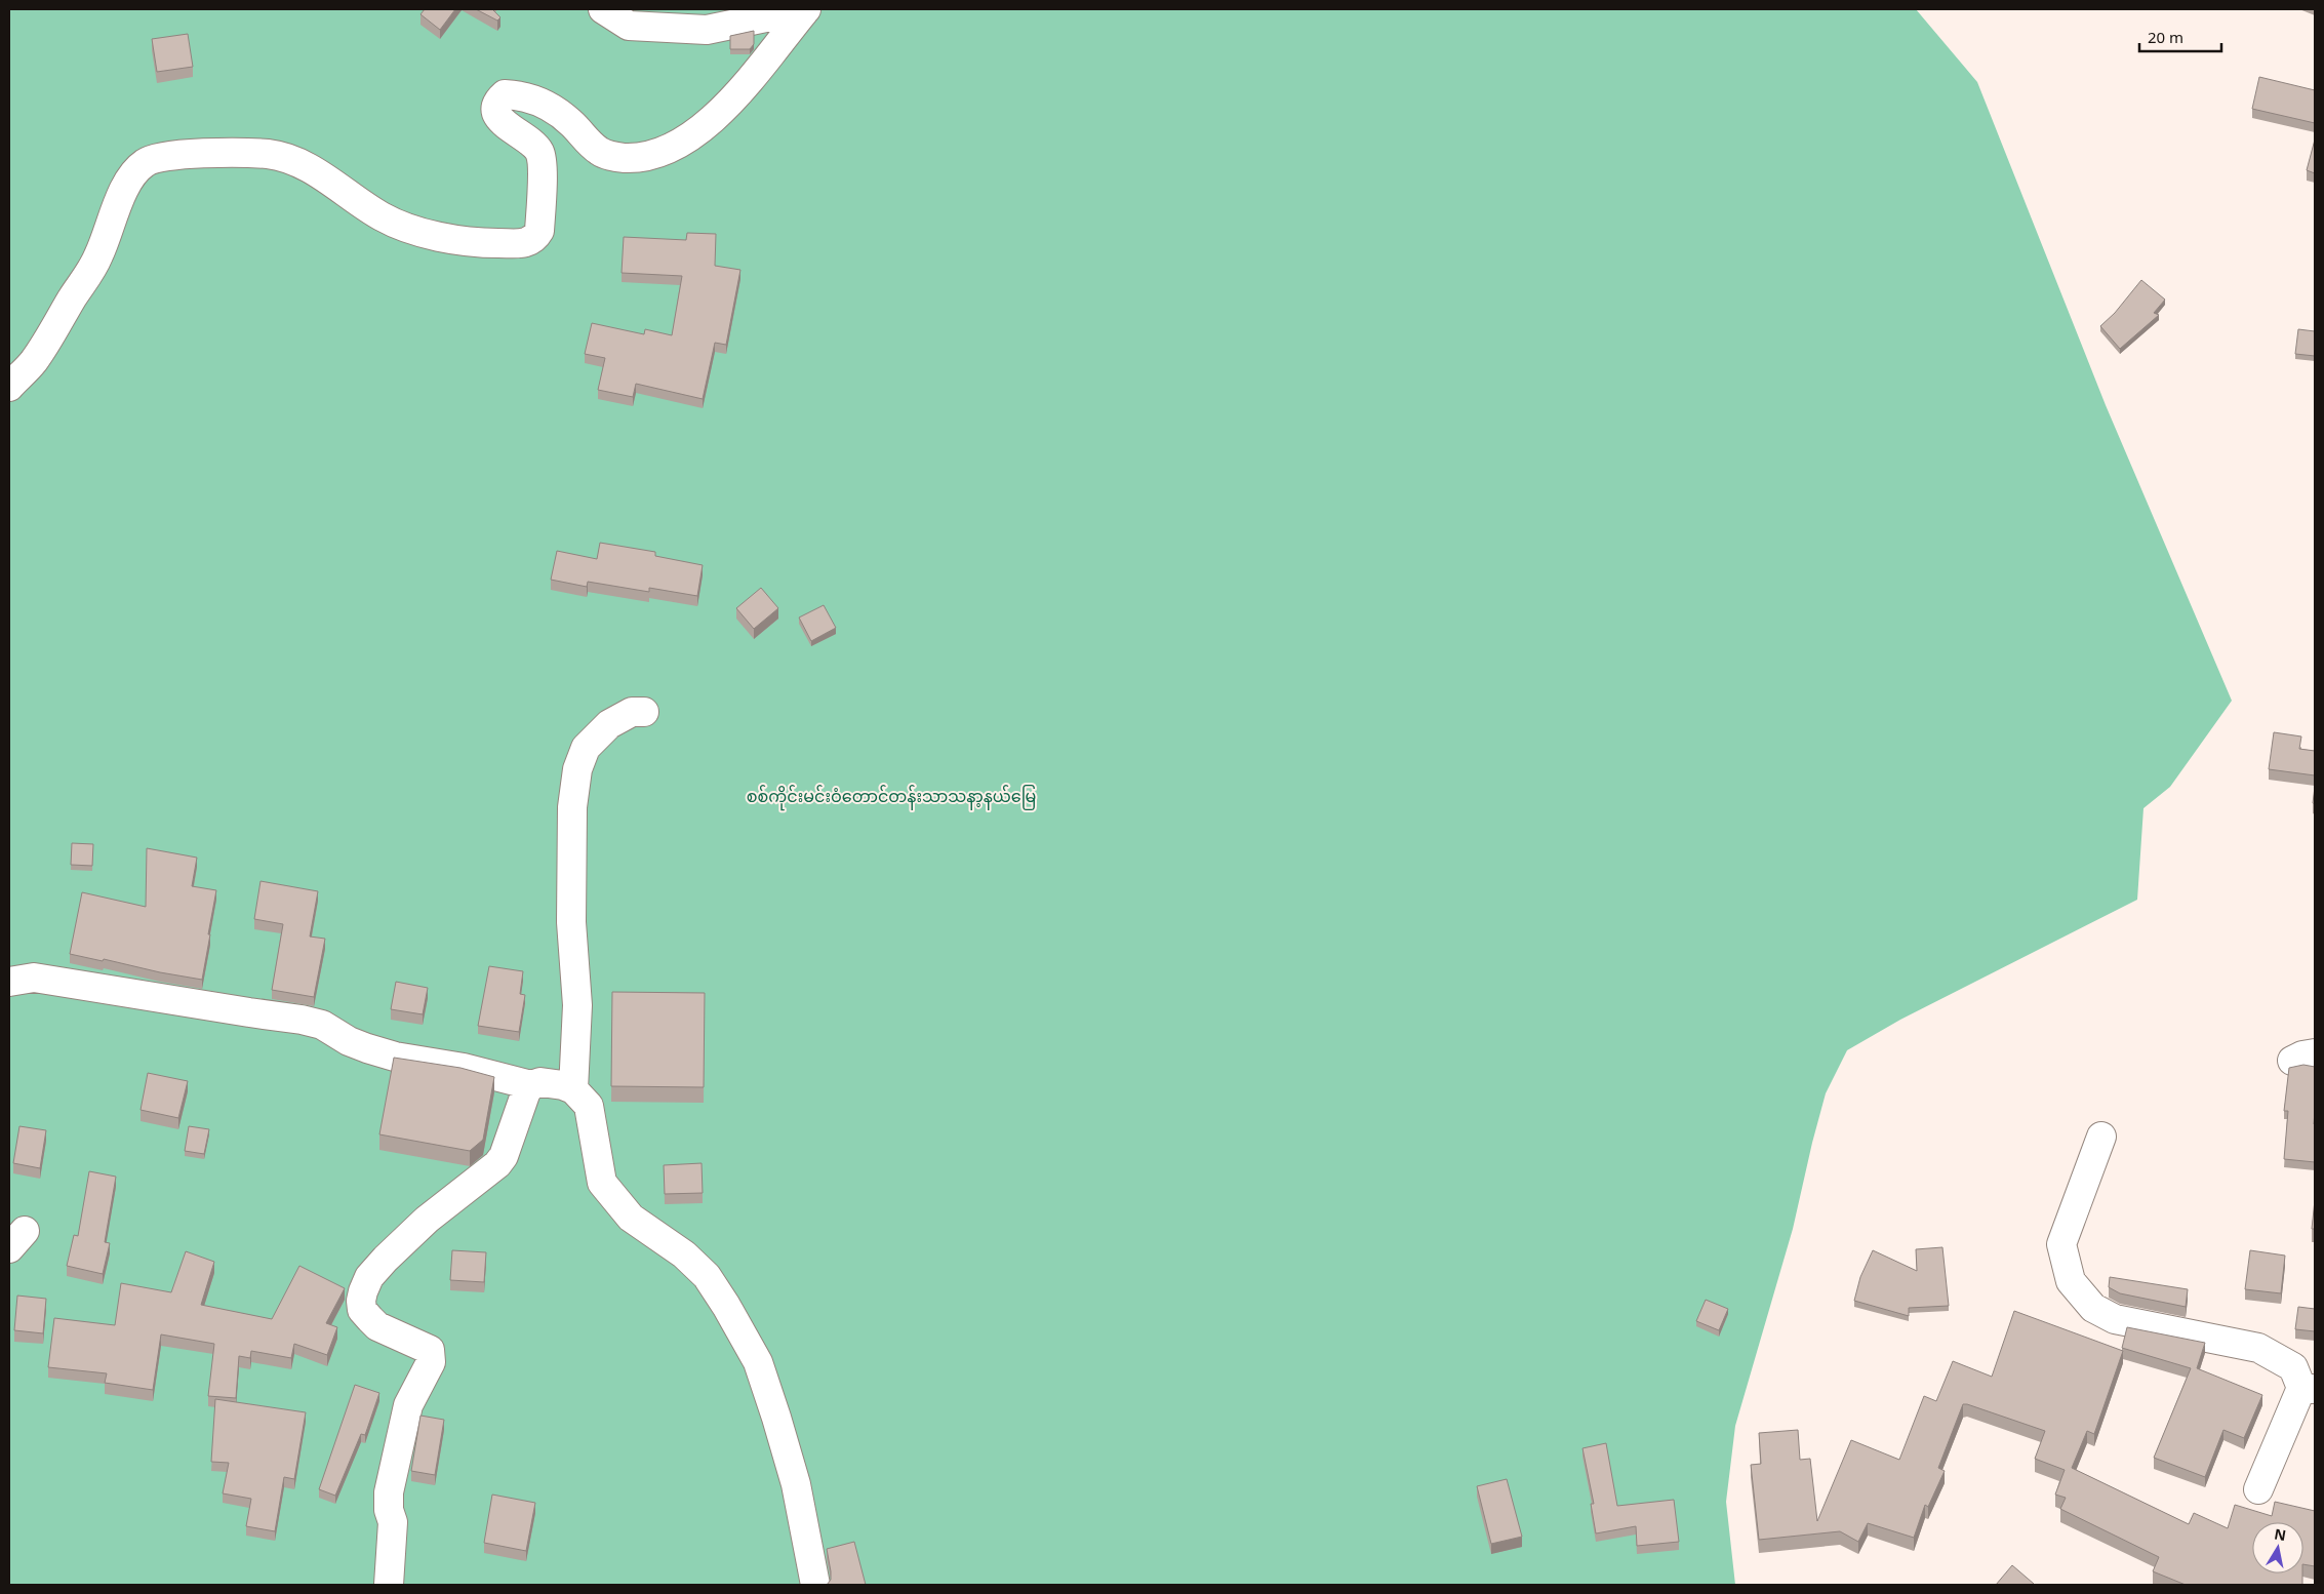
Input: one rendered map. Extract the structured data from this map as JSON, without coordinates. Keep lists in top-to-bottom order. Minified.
{"parks":["စစ်ကိုင်းမင်းဝံတောင်တန်းသာသနာ့နယ်မြေ"],"scale_bar":"20 m","north":"top"}
